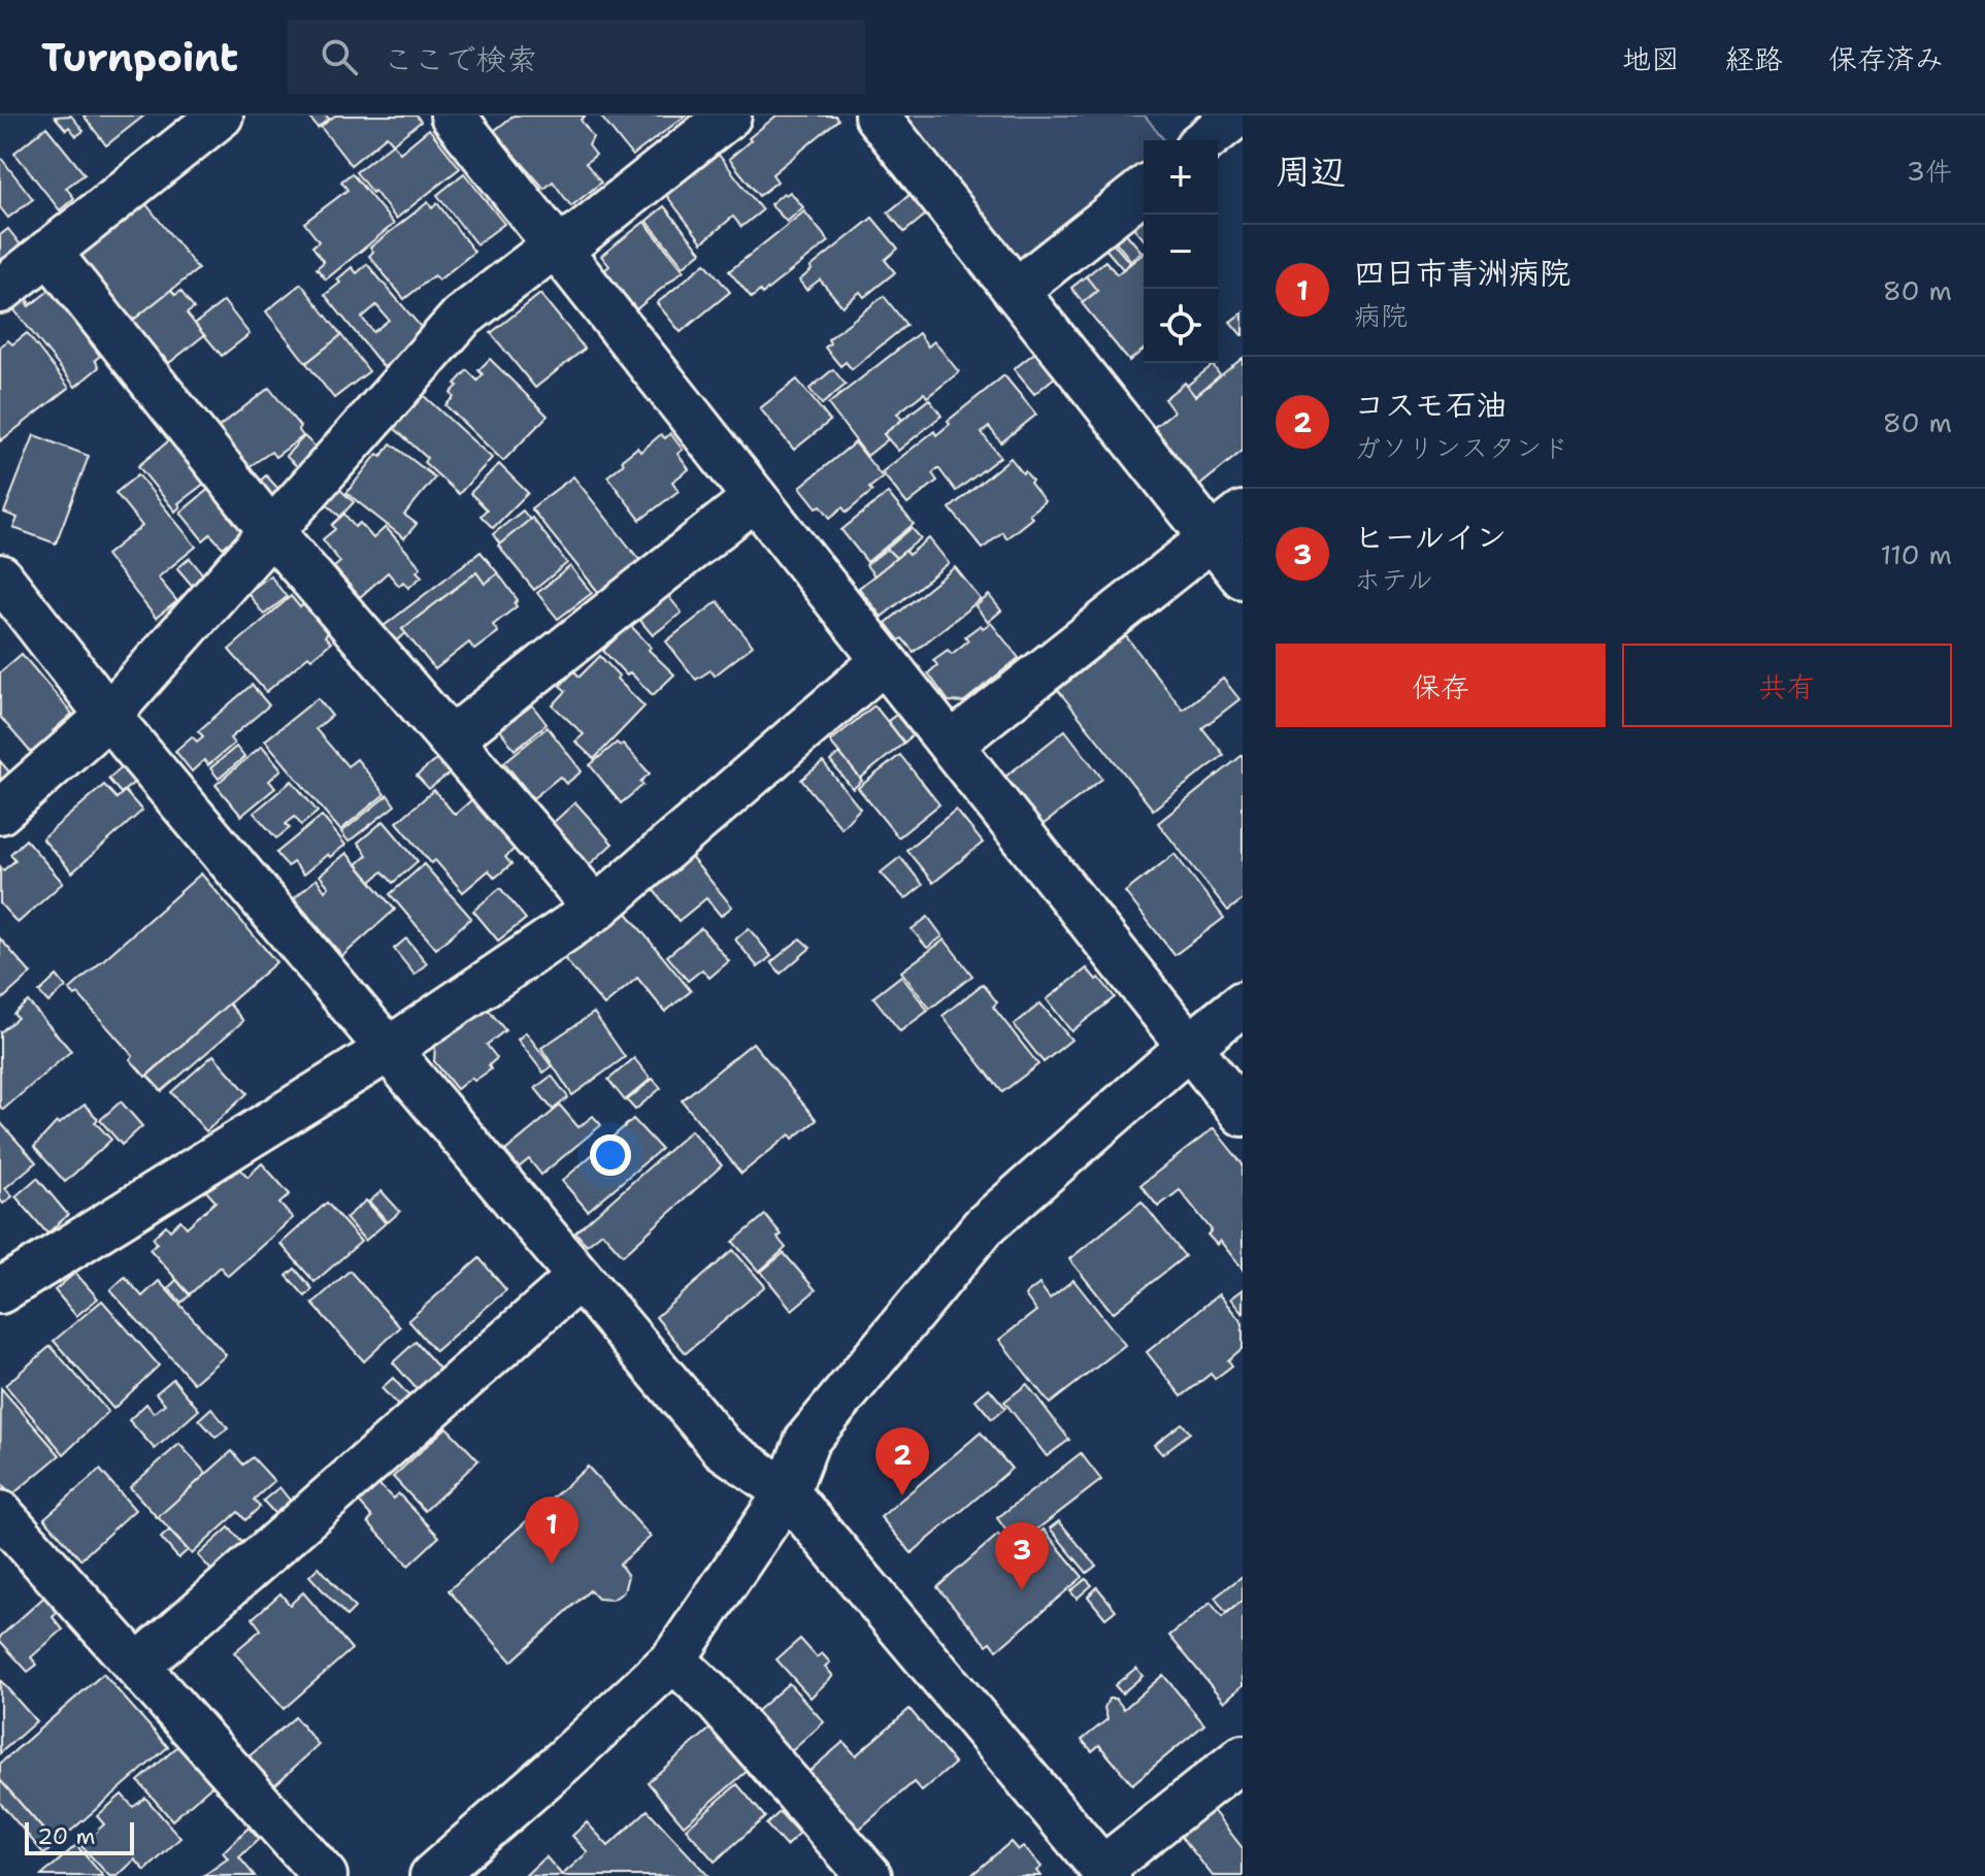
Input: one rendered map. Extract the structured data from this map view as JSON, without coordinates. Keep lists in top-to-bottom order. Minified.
{"scale_bar":"20 m","page":{"header":"Turnpoint","search":"ここで検索","nav":["地図","経路","保存済み"],"heading":["周辺","3件"],"map_buttons":["+","−"],"list":[{"mark":"1","name":"四日市青洲病院","note":"病院","value":"80 m"},{"mark":"2","name":"コスモ石油","note":"ガソリンスタンド","value":"80 m"},{"mark":"3","name":"ヒールイン","note":"ホテル","value":"110 m"}],"buttons":["保存","共有"],"pins":["2","1","3"],"scale":"20 m"}}
